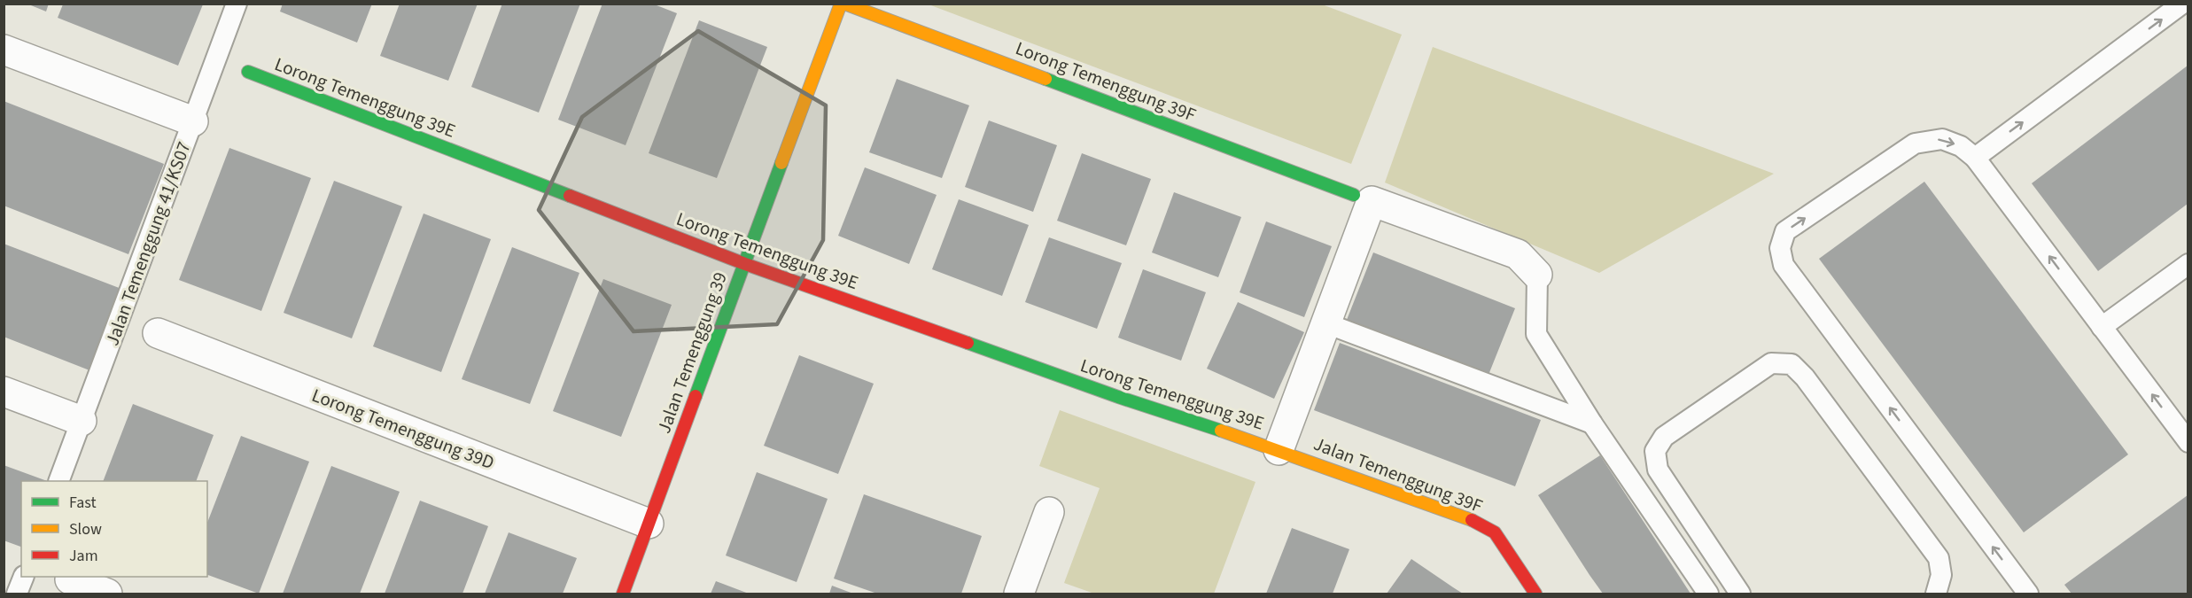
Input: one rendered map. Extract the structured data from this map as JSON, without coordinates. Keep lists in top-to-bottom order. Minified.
{"streets":{"street":["Lorong Temenggung 39F","Lorong Temenggung 39E","Jalan Temenggung 39","Lorong Temenggung 39D","Jalan Temenggung 39F"],"lane":["Jalan Temenggung 41/KS07"]},"crossings":[["Lorong Temenggung 39F","Jalan Temenggung 39"],["Lorong Temenggung 39E","Jalan Temenggung 39"],["Lorong Temenggung 39E","Jalan Temenggung 39F"],["Jalan Temenggung 39","Lorong Temenggung 39D"]],"legend":["Fast","Slow","Jam"]}
